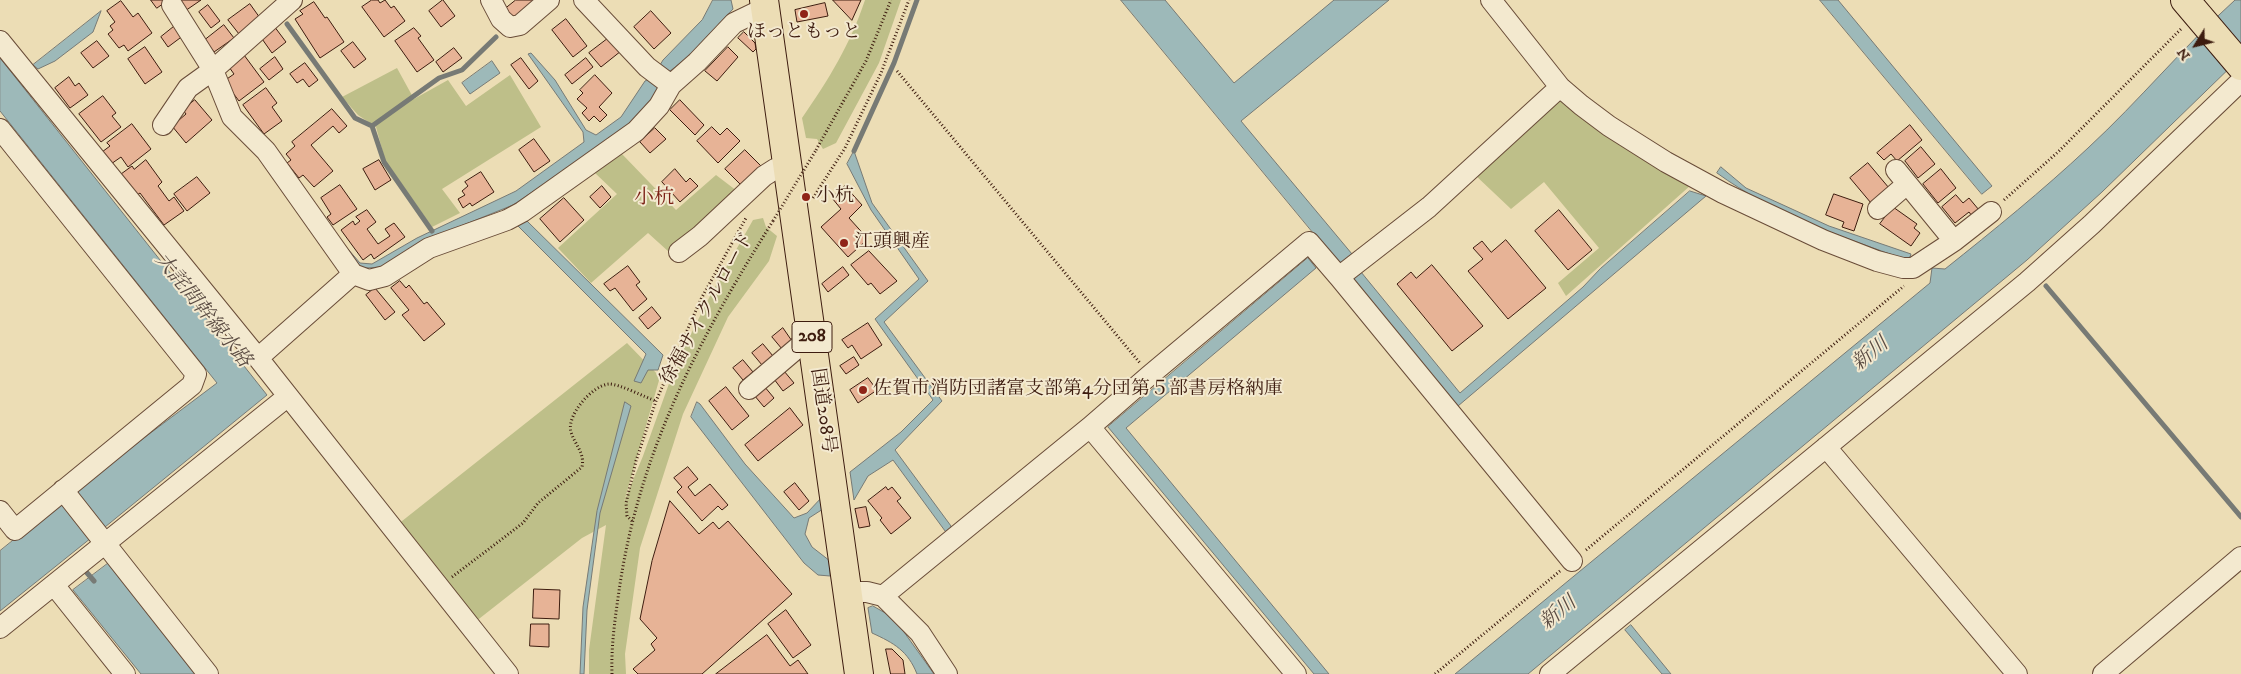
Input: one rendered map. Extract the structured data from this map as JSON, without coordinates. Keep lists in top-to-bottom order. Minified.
{"streets":{"main road":["208","国道208号"],"path":["徐福サイクルロード"]},"districts":["小杭"],"water":["大詫間幹線水路","新川"],"places":["ほっともっと","小杭","江頭興産","佐賀市消防団諸富支部第4分団第５部書房格納庫"],"north":"bottom left"}
